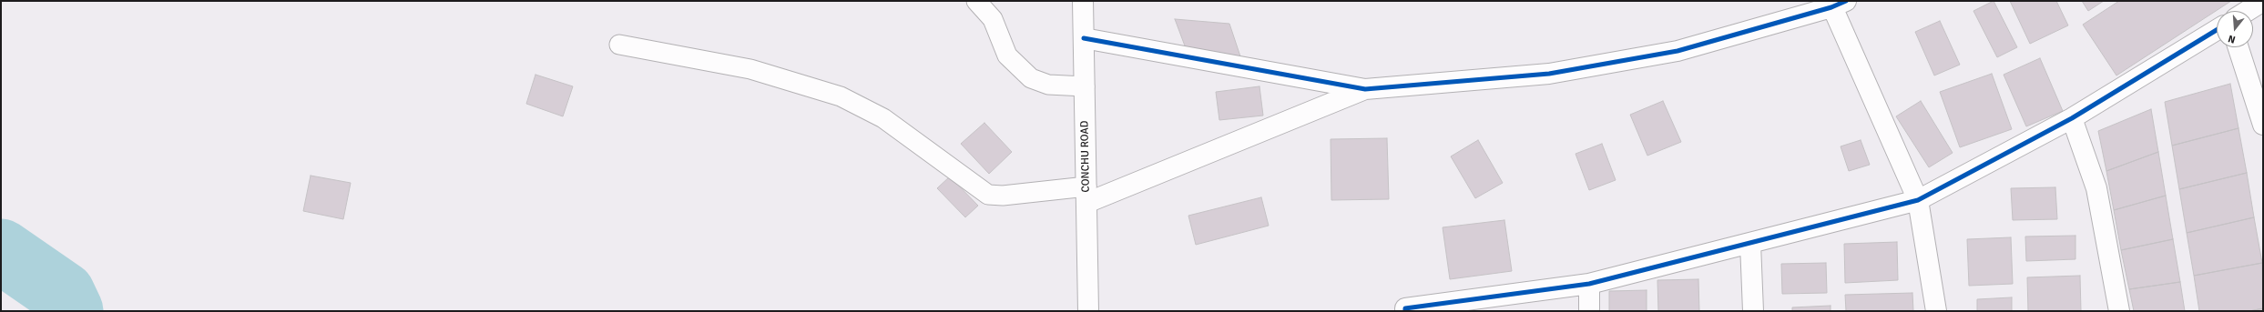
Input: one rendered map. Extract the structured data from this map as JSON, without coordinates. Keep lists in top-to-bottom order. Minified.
{"streets":{"street":["CONCHU ROAD"]},"north":"bottom"}
